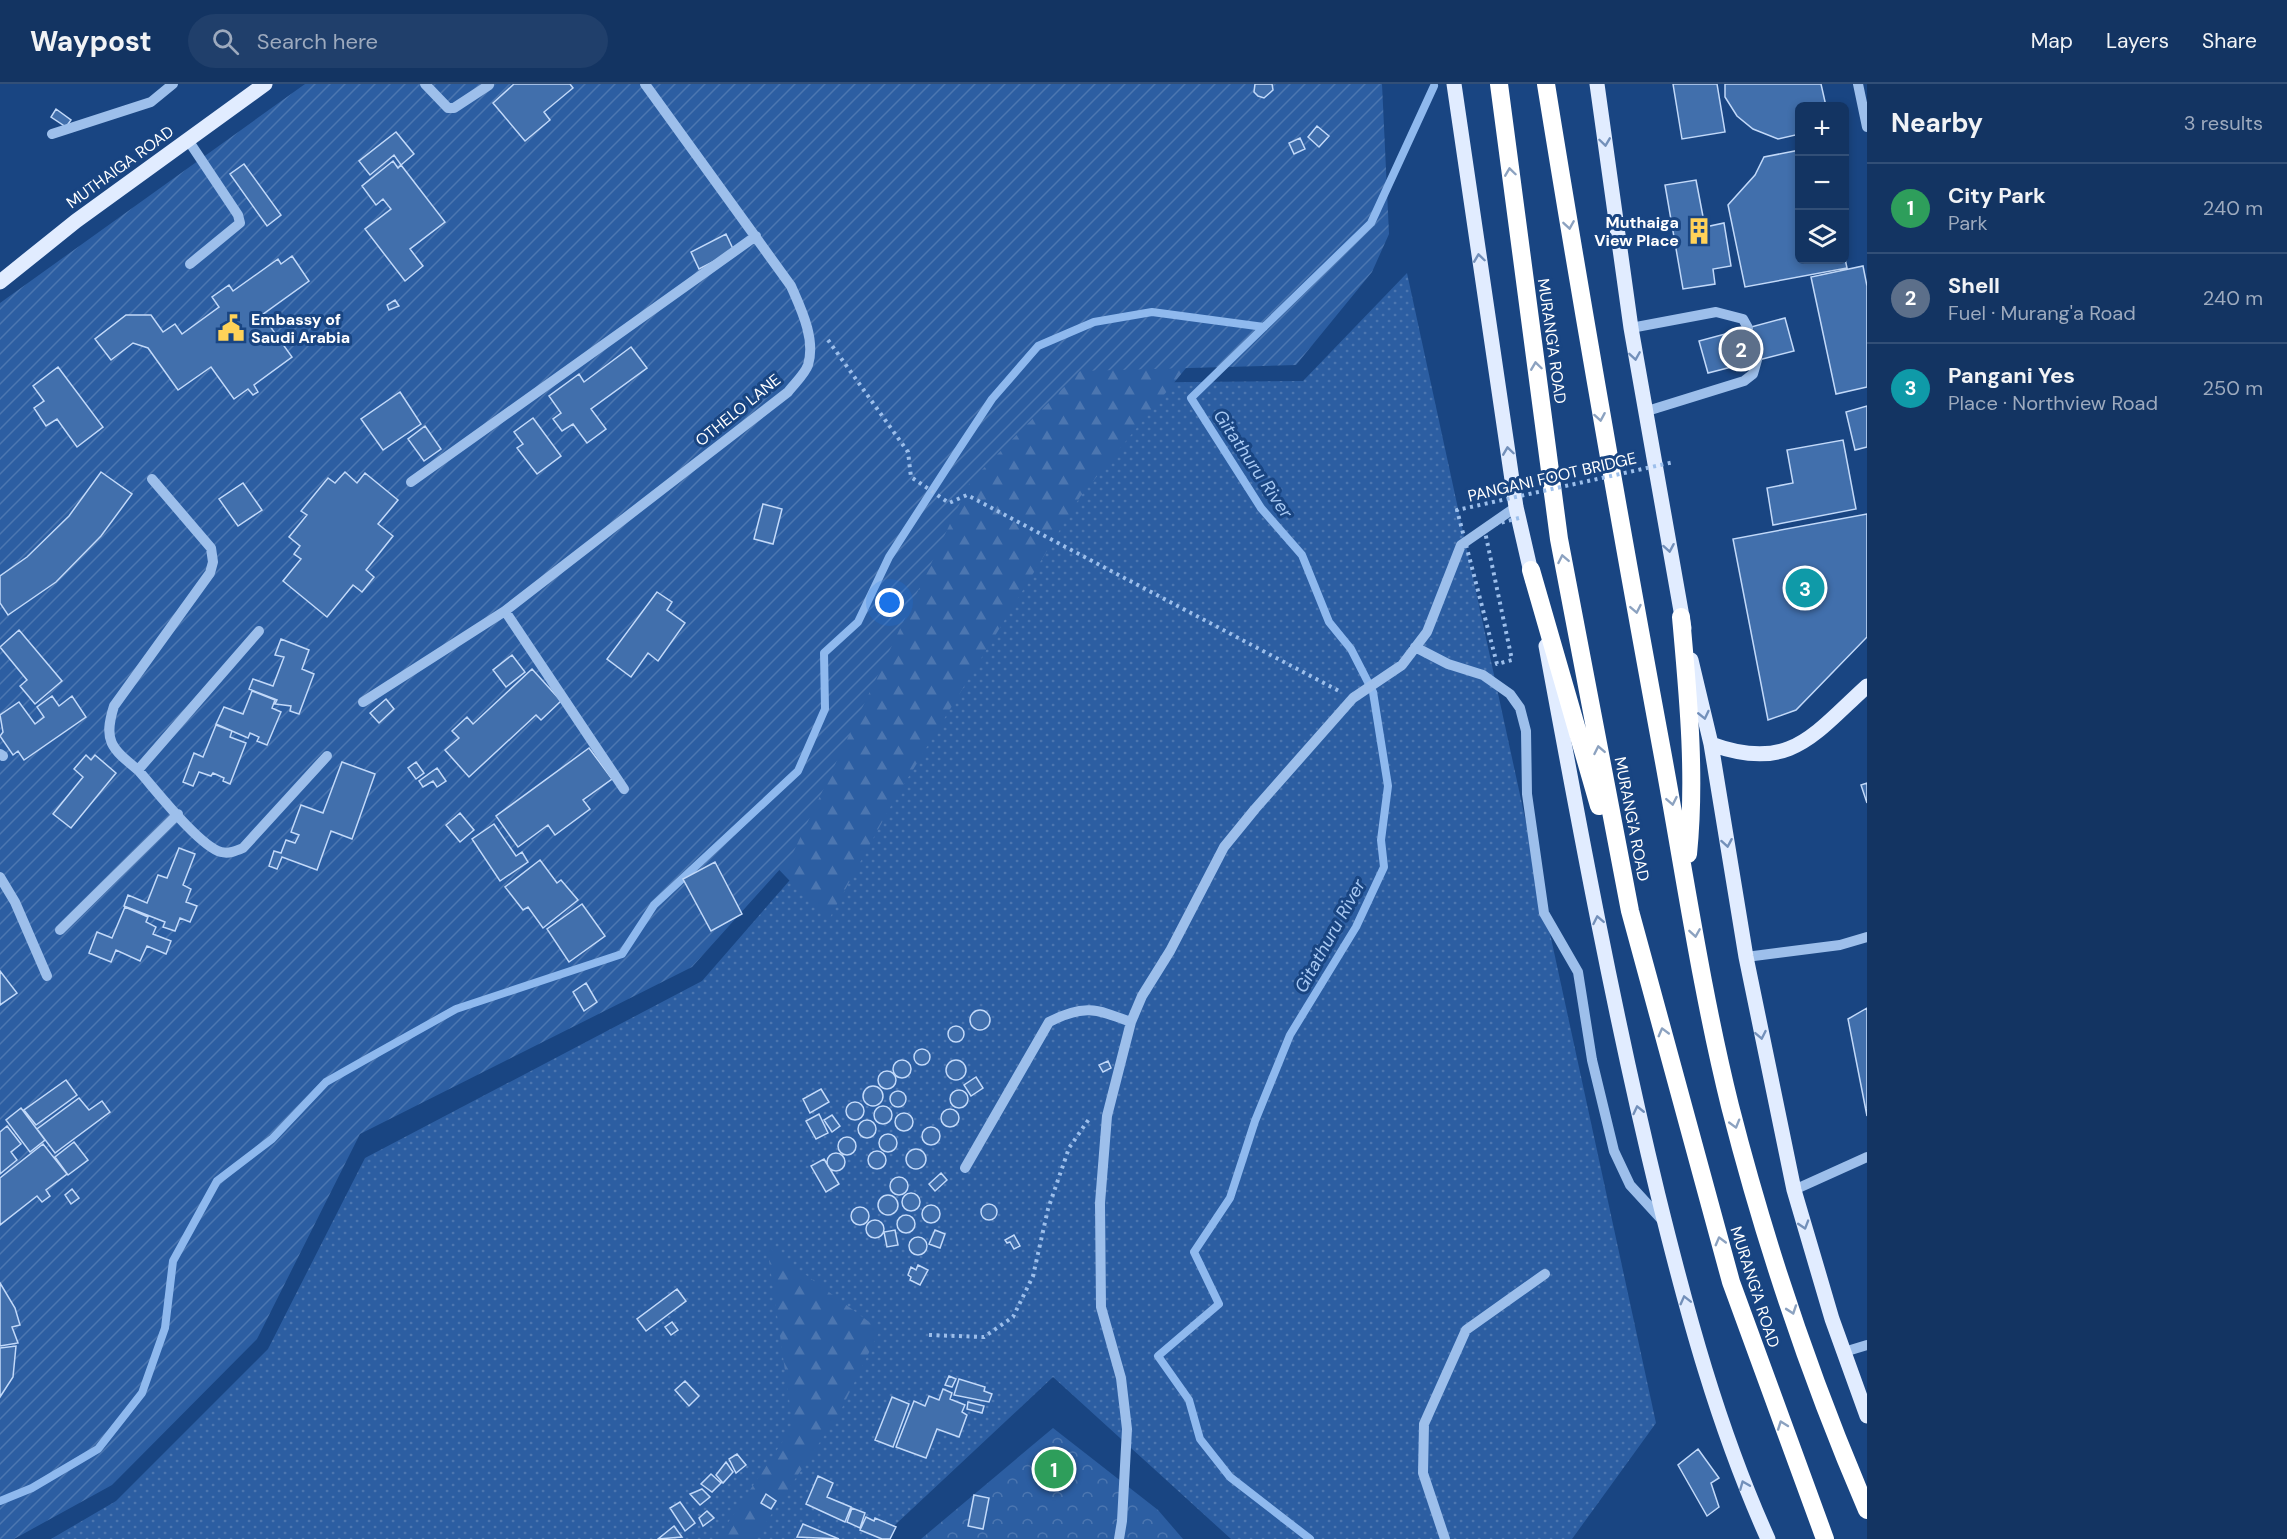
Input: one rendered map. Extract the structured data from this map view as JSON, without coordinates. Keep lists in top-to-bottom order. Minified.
{"streets":{"highway":["MURANG'A ROAD"],"main road":["MUTHAIGA ROAD"],"street":["OTHELO LANE"],"path":["PANGANI FOOT BRIDGE"]},"water":["Gitathuru River"],"places":{"building":["Muthaiga View Place"],"public building":["Embassy of Saudi Arabia"]},"page":{"header":"Waypost","search":"Search here","nav":["Map","Layers","Share"],"heading":["Nearby","3 results"],"map_buttons":["+","−"],"list":[{"mark":"1","name":"City Park","note":"Park","value":"240 m"},{"mark":"2","name":"Shell","note":"Fuel · Murang'a Road","value":"240 m"},{"mark":"3","name":"Pangani Yes","note":"Place · Northview Road","value":"250 m"}],"pins":["2","3","1"]}}
